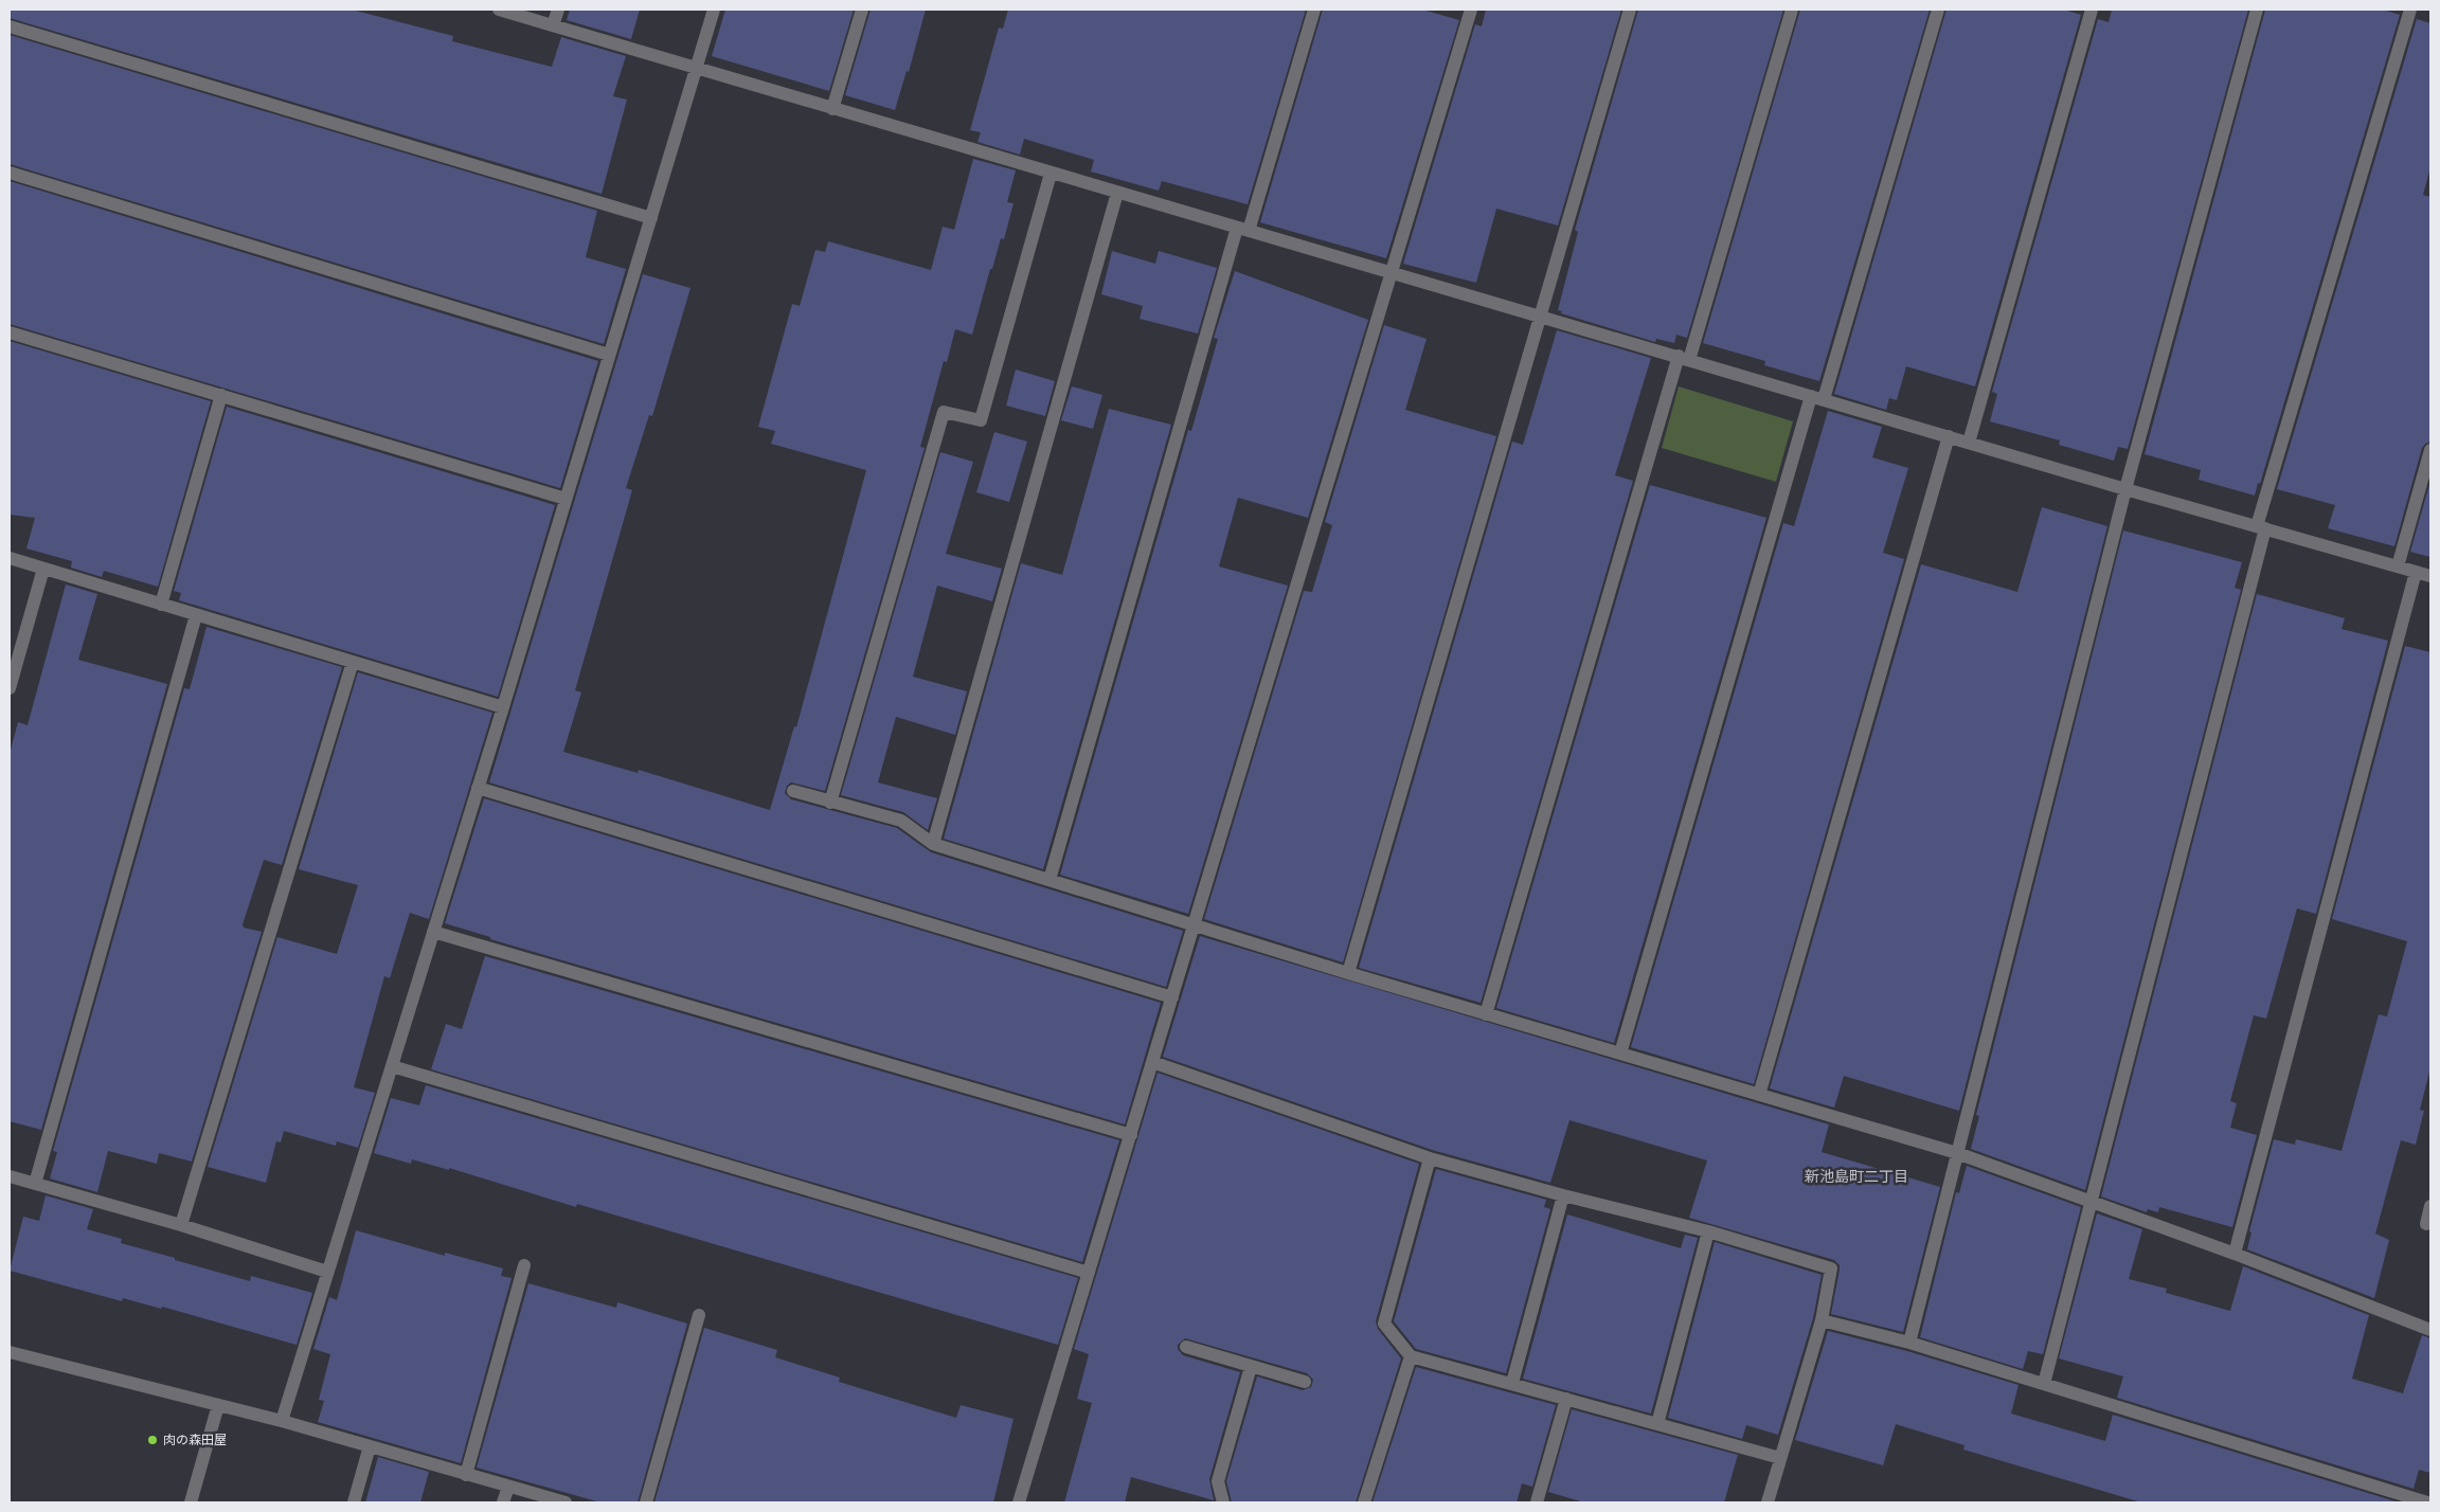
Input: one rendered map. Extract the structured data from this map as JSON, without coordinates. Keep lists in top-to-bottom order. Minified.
{"districts":["新池島町二丁目"],"places":["肉の森田屋"]}
